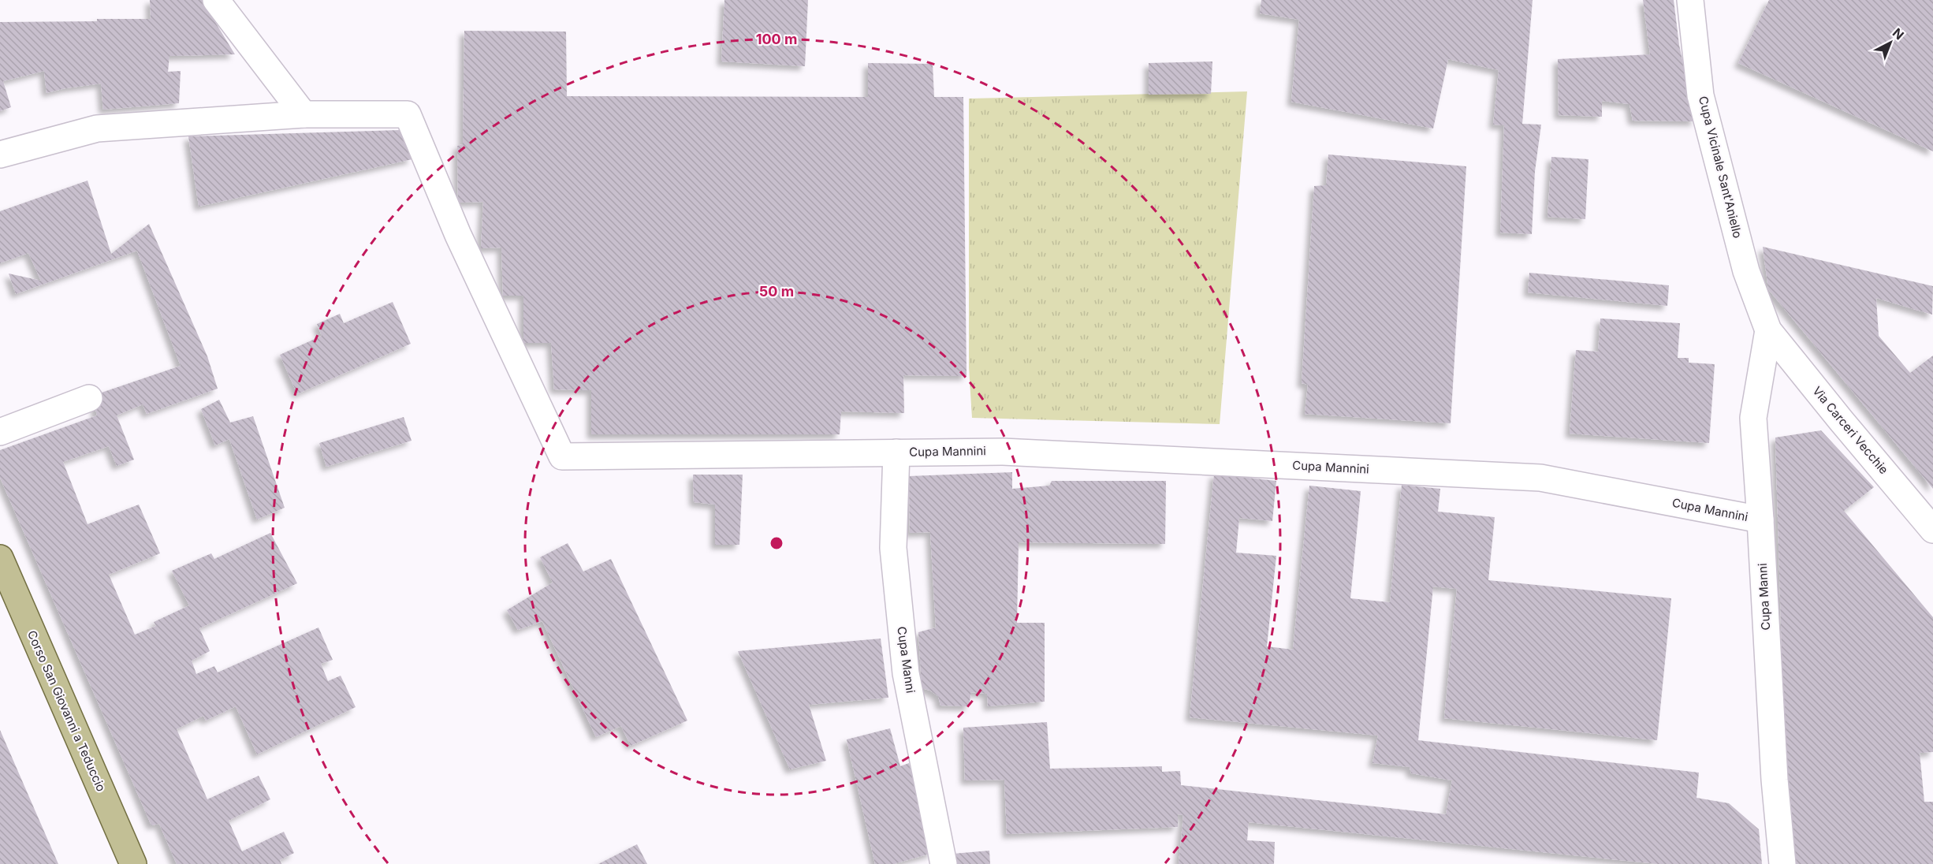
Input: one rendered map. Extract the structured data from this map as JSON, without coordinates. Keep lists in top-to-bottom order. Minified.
{"streets":{"main road":["Corso San Giovanni a Teduccio"],"street":["Cupa Vicinale Sant'Aniello","Via Carceri Vecchie","Cupa Mannini","Cupa Manni"]},"crossings":[["Cupa Vicinale Sant'Aniello","Via Carceri Vecchie"],["Cupa Vicinale Sant'Aniello","Cupa Manni"],["Via Carceri Vecchie","Cupa Manni"],["Cupa Mannini","Cupa Manni"]],"north":"top right","rings":["100 m","50 m"]}
